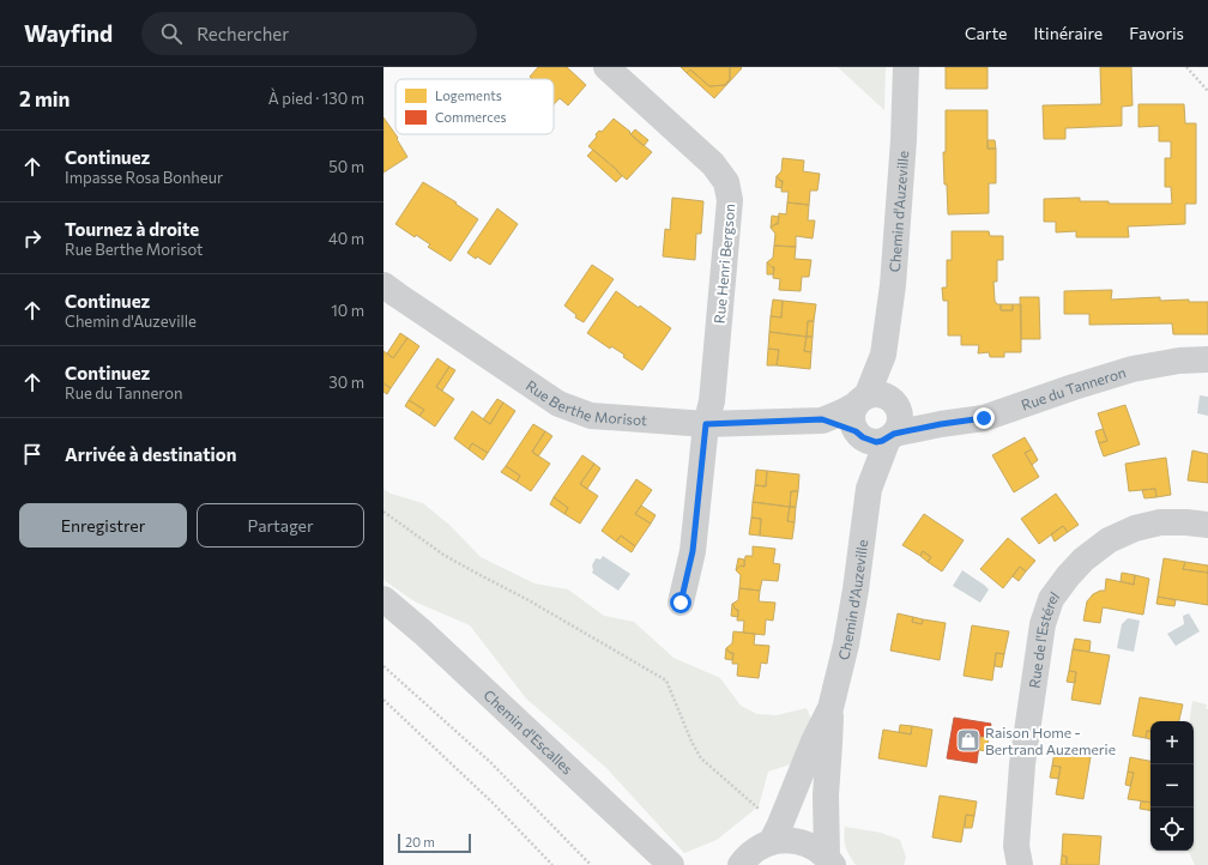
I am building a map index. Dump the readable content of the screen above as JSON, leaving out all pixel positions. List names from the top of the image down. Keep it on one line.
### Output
{"streets":{"street":["Chemin d'Auzeville","Rue Henri Bergson","Rue du Tanneron","Rue Berthe Morisot","Rue de l'Estérel","Chemin d'Escalles"]},"crossings":[["Chemin d'Auzeville","Rue du Tanneron"],["Chemin d'Auzeville","Rue Berthe Morisot"],["Rue Henri Bergson","Rue Berthe Morisot"],["Rue du Tanneron","Rue Berthe Morisot"]],"places":{"shop":["Raison Home - Bertrand Auzemerie"]},"legend":["Logements","Commerces"],"scale_bar":"20 m","page":{"header":"Wayfind","search":"Rechercher","nav":["Carte","Itinéraire","Favoris"],"heading":["2 min","À pied · 130 m"],"list":[["Continuez","Impasse Rosa Bonheur","50 m"],["Tournez à droite","Rue Berthe Morisot","40 m"],["Continuez","Chemin d'Auzeville","10 m"],["Continuez","Rue du Tanneron","30 m"],"Arrivée à destination"],"buttons":["Enregistrer","Partager"],"map_buttons":["+","−"],"scale":"20 m"}}
